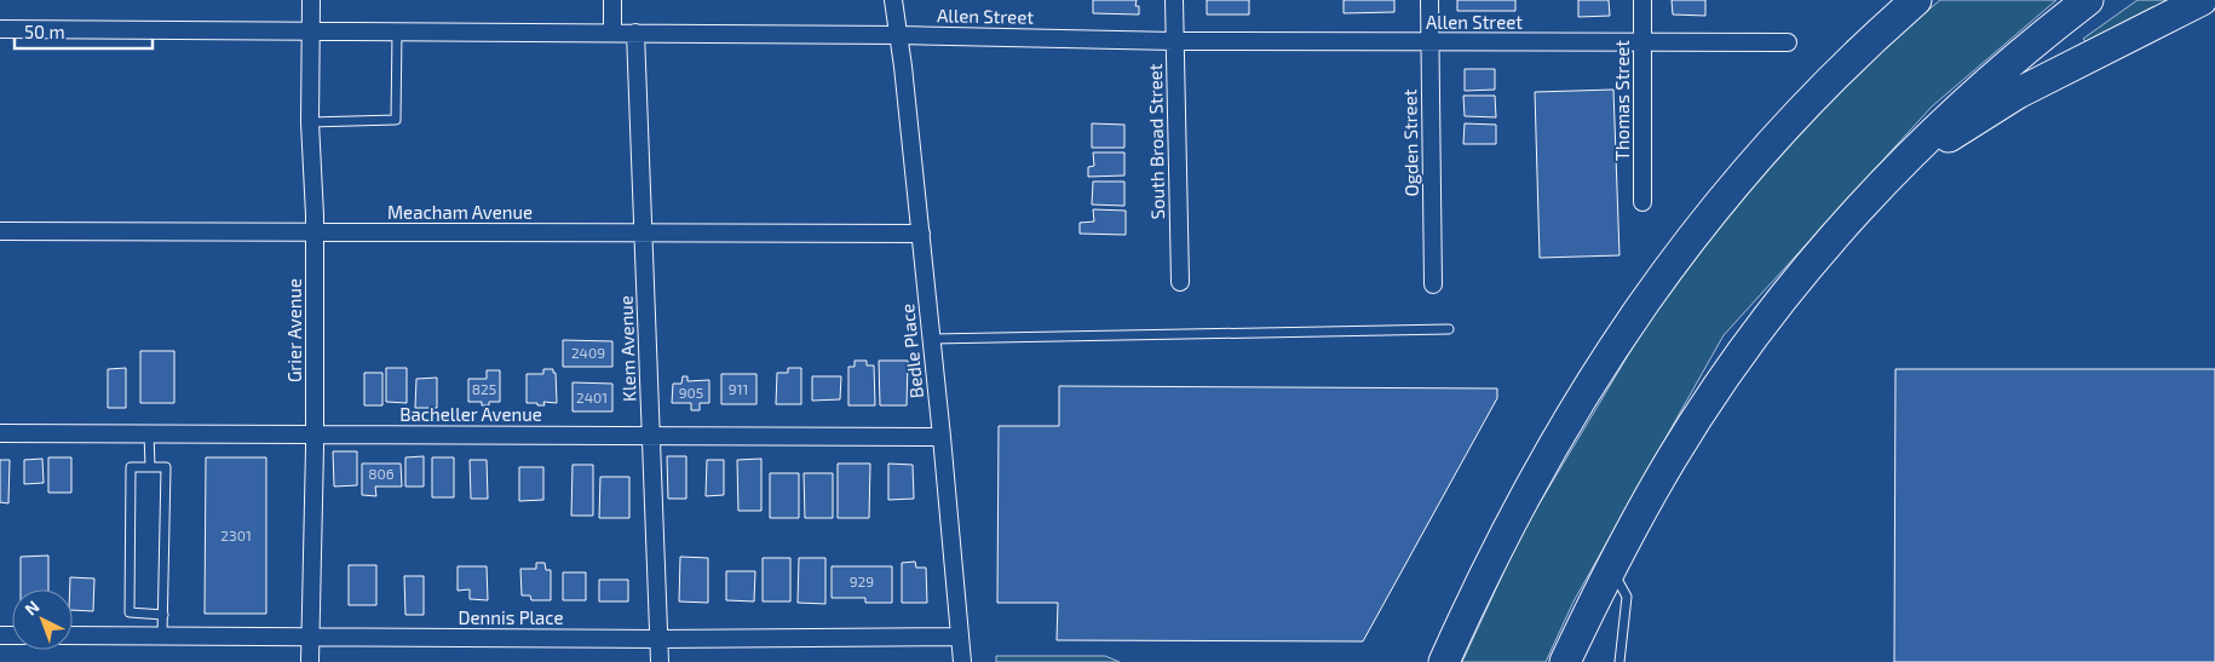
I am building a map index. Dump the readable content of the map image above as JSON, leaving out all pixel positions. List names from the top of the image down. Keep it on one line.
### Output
{"streets":{"street":["Allen Street","Thomas Street","South Broad Street","Ogden Street","Meacham Avenue","Grier Avenue","Klem Avenue","Bedle Place","Bacheller Avenue","Dennis Place"]},"crossings":[["Allen Street","Thomas Street"],["Allen Street","South Broad Street"],["Allen Street","Ogden Street"],["Allen Street","Grier Avenue"],["Allen Street","Klem Avenue"],["Allen Street","Bedle Place"],["Meacham Avenue","Grier Avenue"],["Meacham Avenue","Klem Avenue"],["Meacham Avenue","Bedle Place"],["Grier Avenue","Bacheller Avenue"],["Grier Avenue","Dennis Place"],["Klem Avenue","Bacheller Avenue"],["Klem Avenue","Dennis Place"],["Bedle Place","Bacheller Avenue"],["Bedle Place","Dennis Place"]],"house_numbers":["2409","825","911","905","2401","806","2301","929"],"scale_bar":"50 m","north":"top left"}
